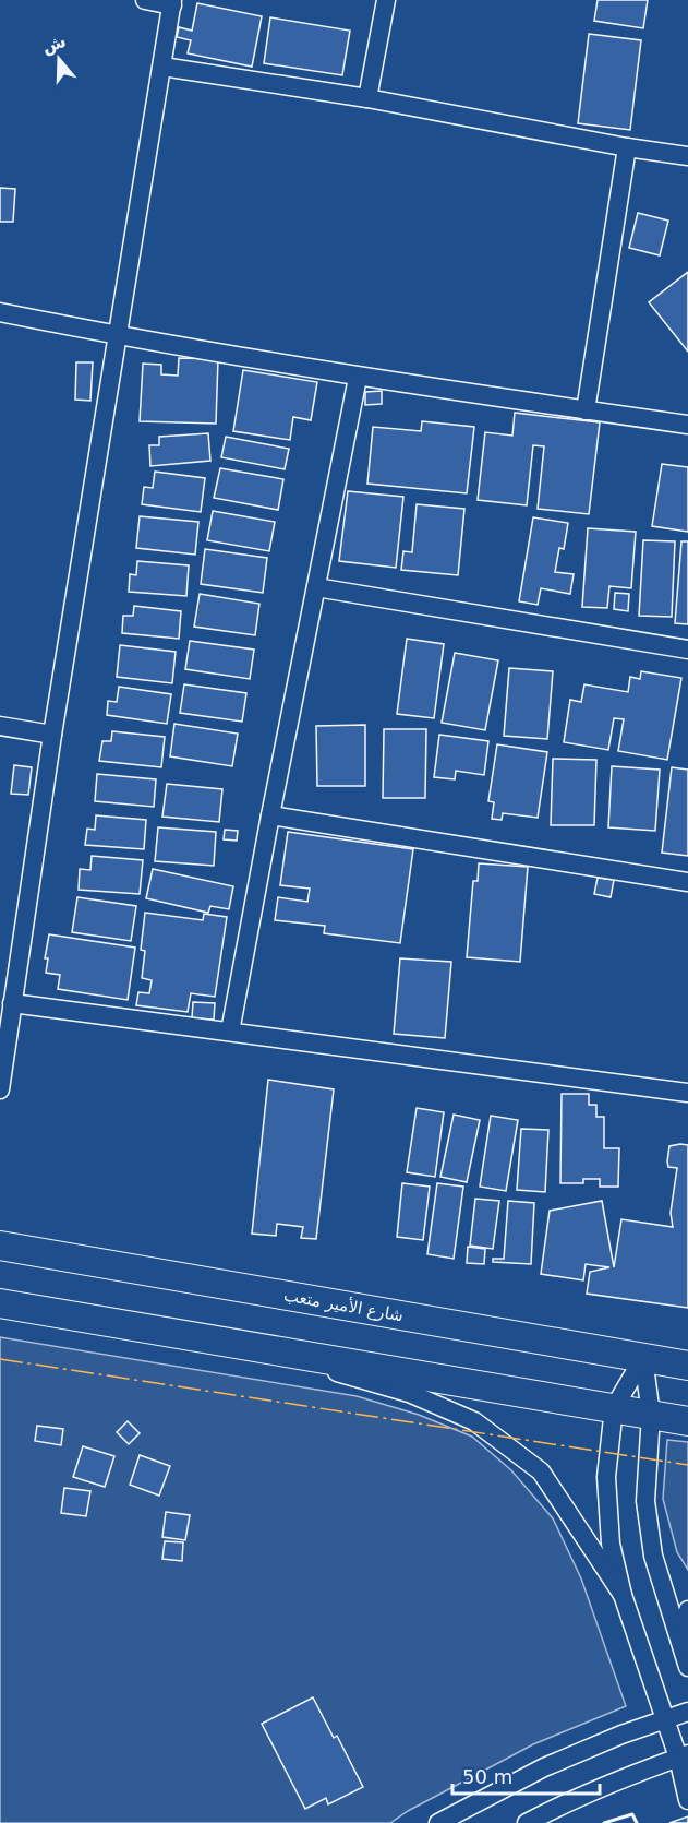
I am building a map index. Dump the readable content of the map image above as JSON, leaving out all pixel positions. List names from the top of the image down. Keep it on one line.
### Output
{"streets":{"main road":["شارع الأمير متعب"]},"scale_bar":"50 m","north":"top"}
